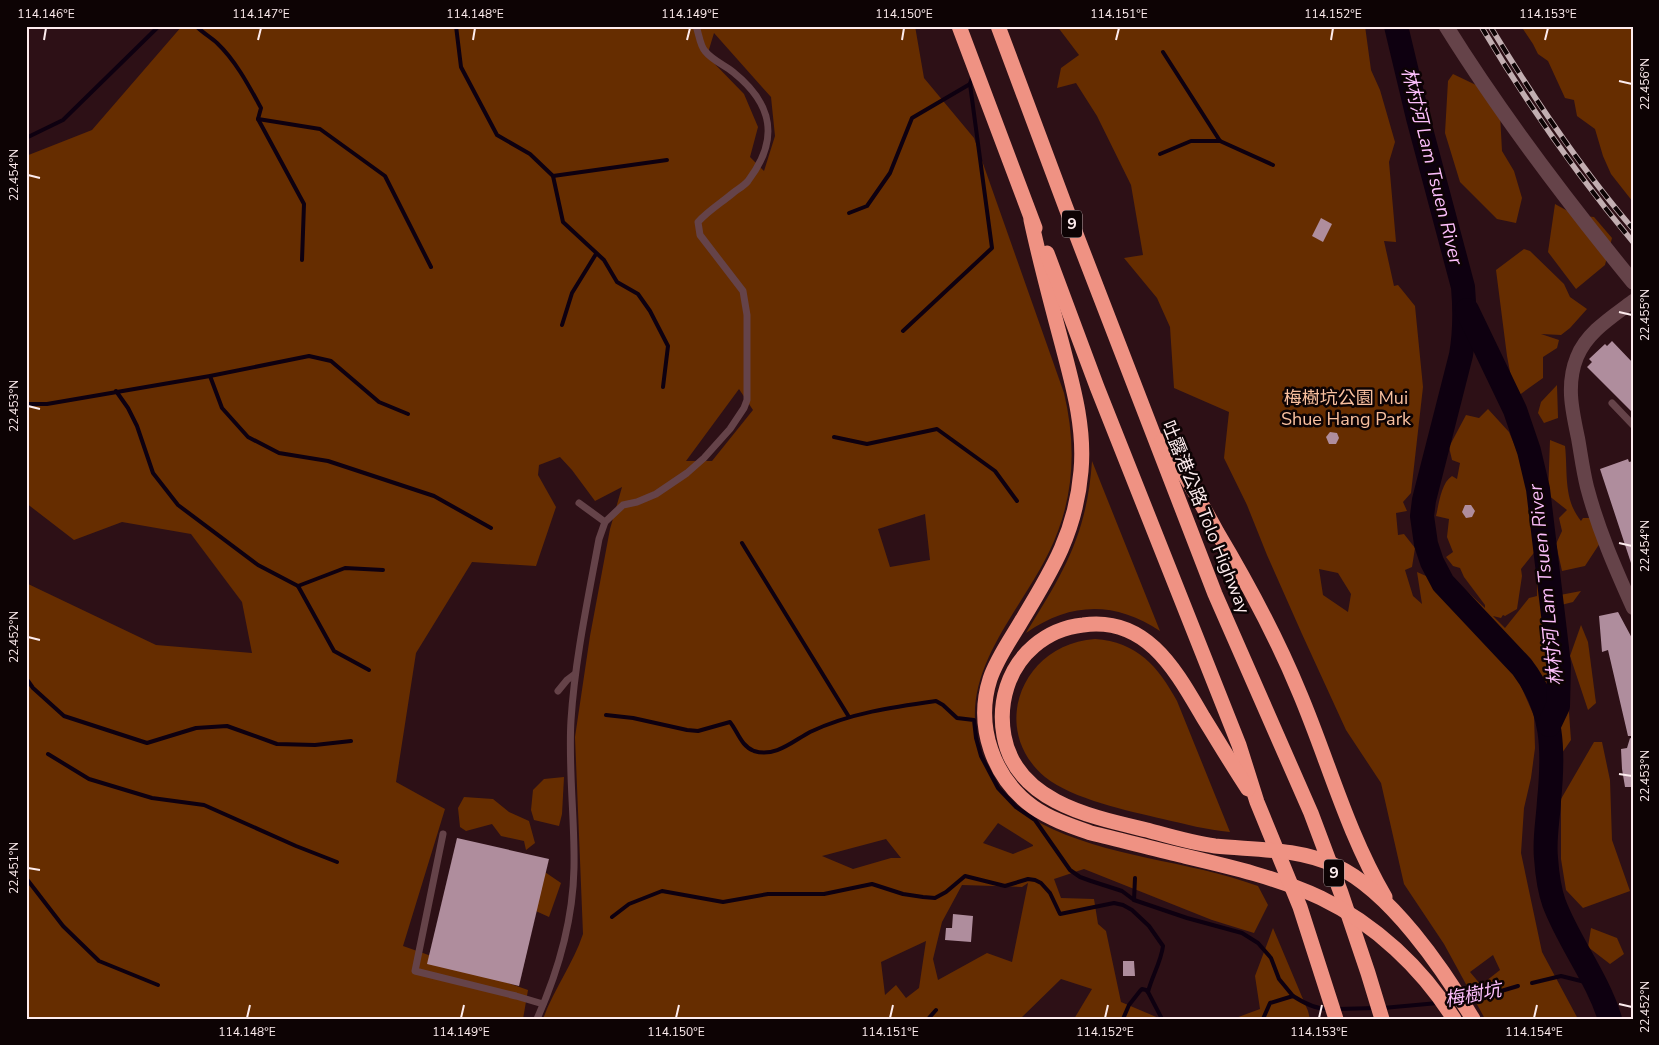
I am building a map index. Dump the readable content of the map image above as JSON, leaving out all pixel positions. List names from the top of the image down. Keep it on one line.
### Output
{"streets":{"highway":["9","吐露港公路 Tolo Highway"]},"water":["林村河 Lam Tsuen River","梅樹坑"],"parks":["梅樹坑公園 Mui Shue Hang Park"],"coordinates":["114.146°E","114.147°E","114.148°E","114.149°E","114.150°E","114.151°E","114.152°E","114.153°E","22.456°N","22.454°N","22.455°N","22.453°N","22.452°N","22.451°N","114.154°E"]}
